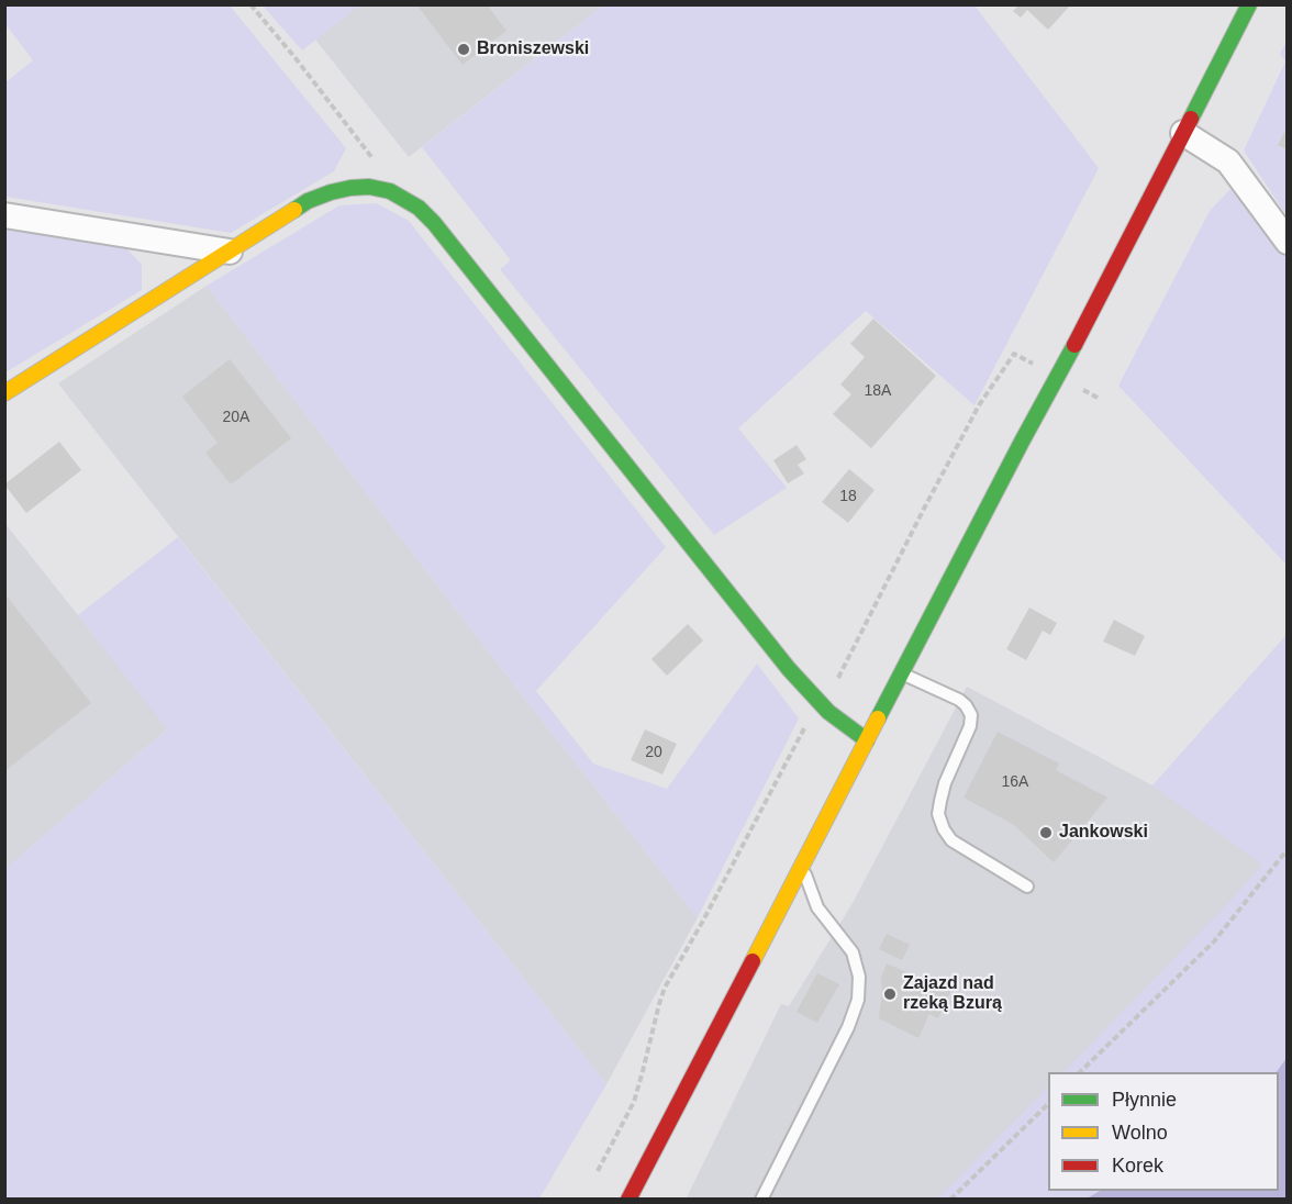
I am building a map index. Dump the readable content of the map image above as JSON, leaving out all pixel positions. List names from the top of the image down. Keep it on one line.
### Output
{"places":["Broniszewski","Jankowski","Zajazd nad rzeką Bzurą"],"house_numbers":["18A","20A","18","20","16A"],"legend":["Płynnie","Wolno","Korek"]}
